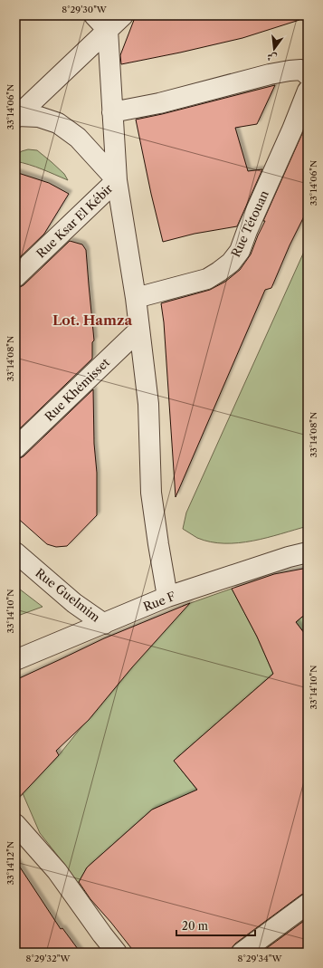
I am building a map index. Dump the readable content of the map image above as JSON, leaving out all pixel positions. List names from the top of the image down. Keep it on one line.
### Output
{"streets":{"street":["Rue Ksar El Kébir","Rue Tétouan","Rue Khémisset","Rue Guelmim","Rue F"]},"crossings":[["Rue Guelmim","Rue F"]],"districts":["Lot. Hamza"],"scale_bar":"20 m","north":"bottom","coordinates":["8°29'30\"W","33°14'06\"N","33°14'08\"N","33°14'10\"N","33°14'12\"N","8°29'32\"W","8°29'34\"W"]}
